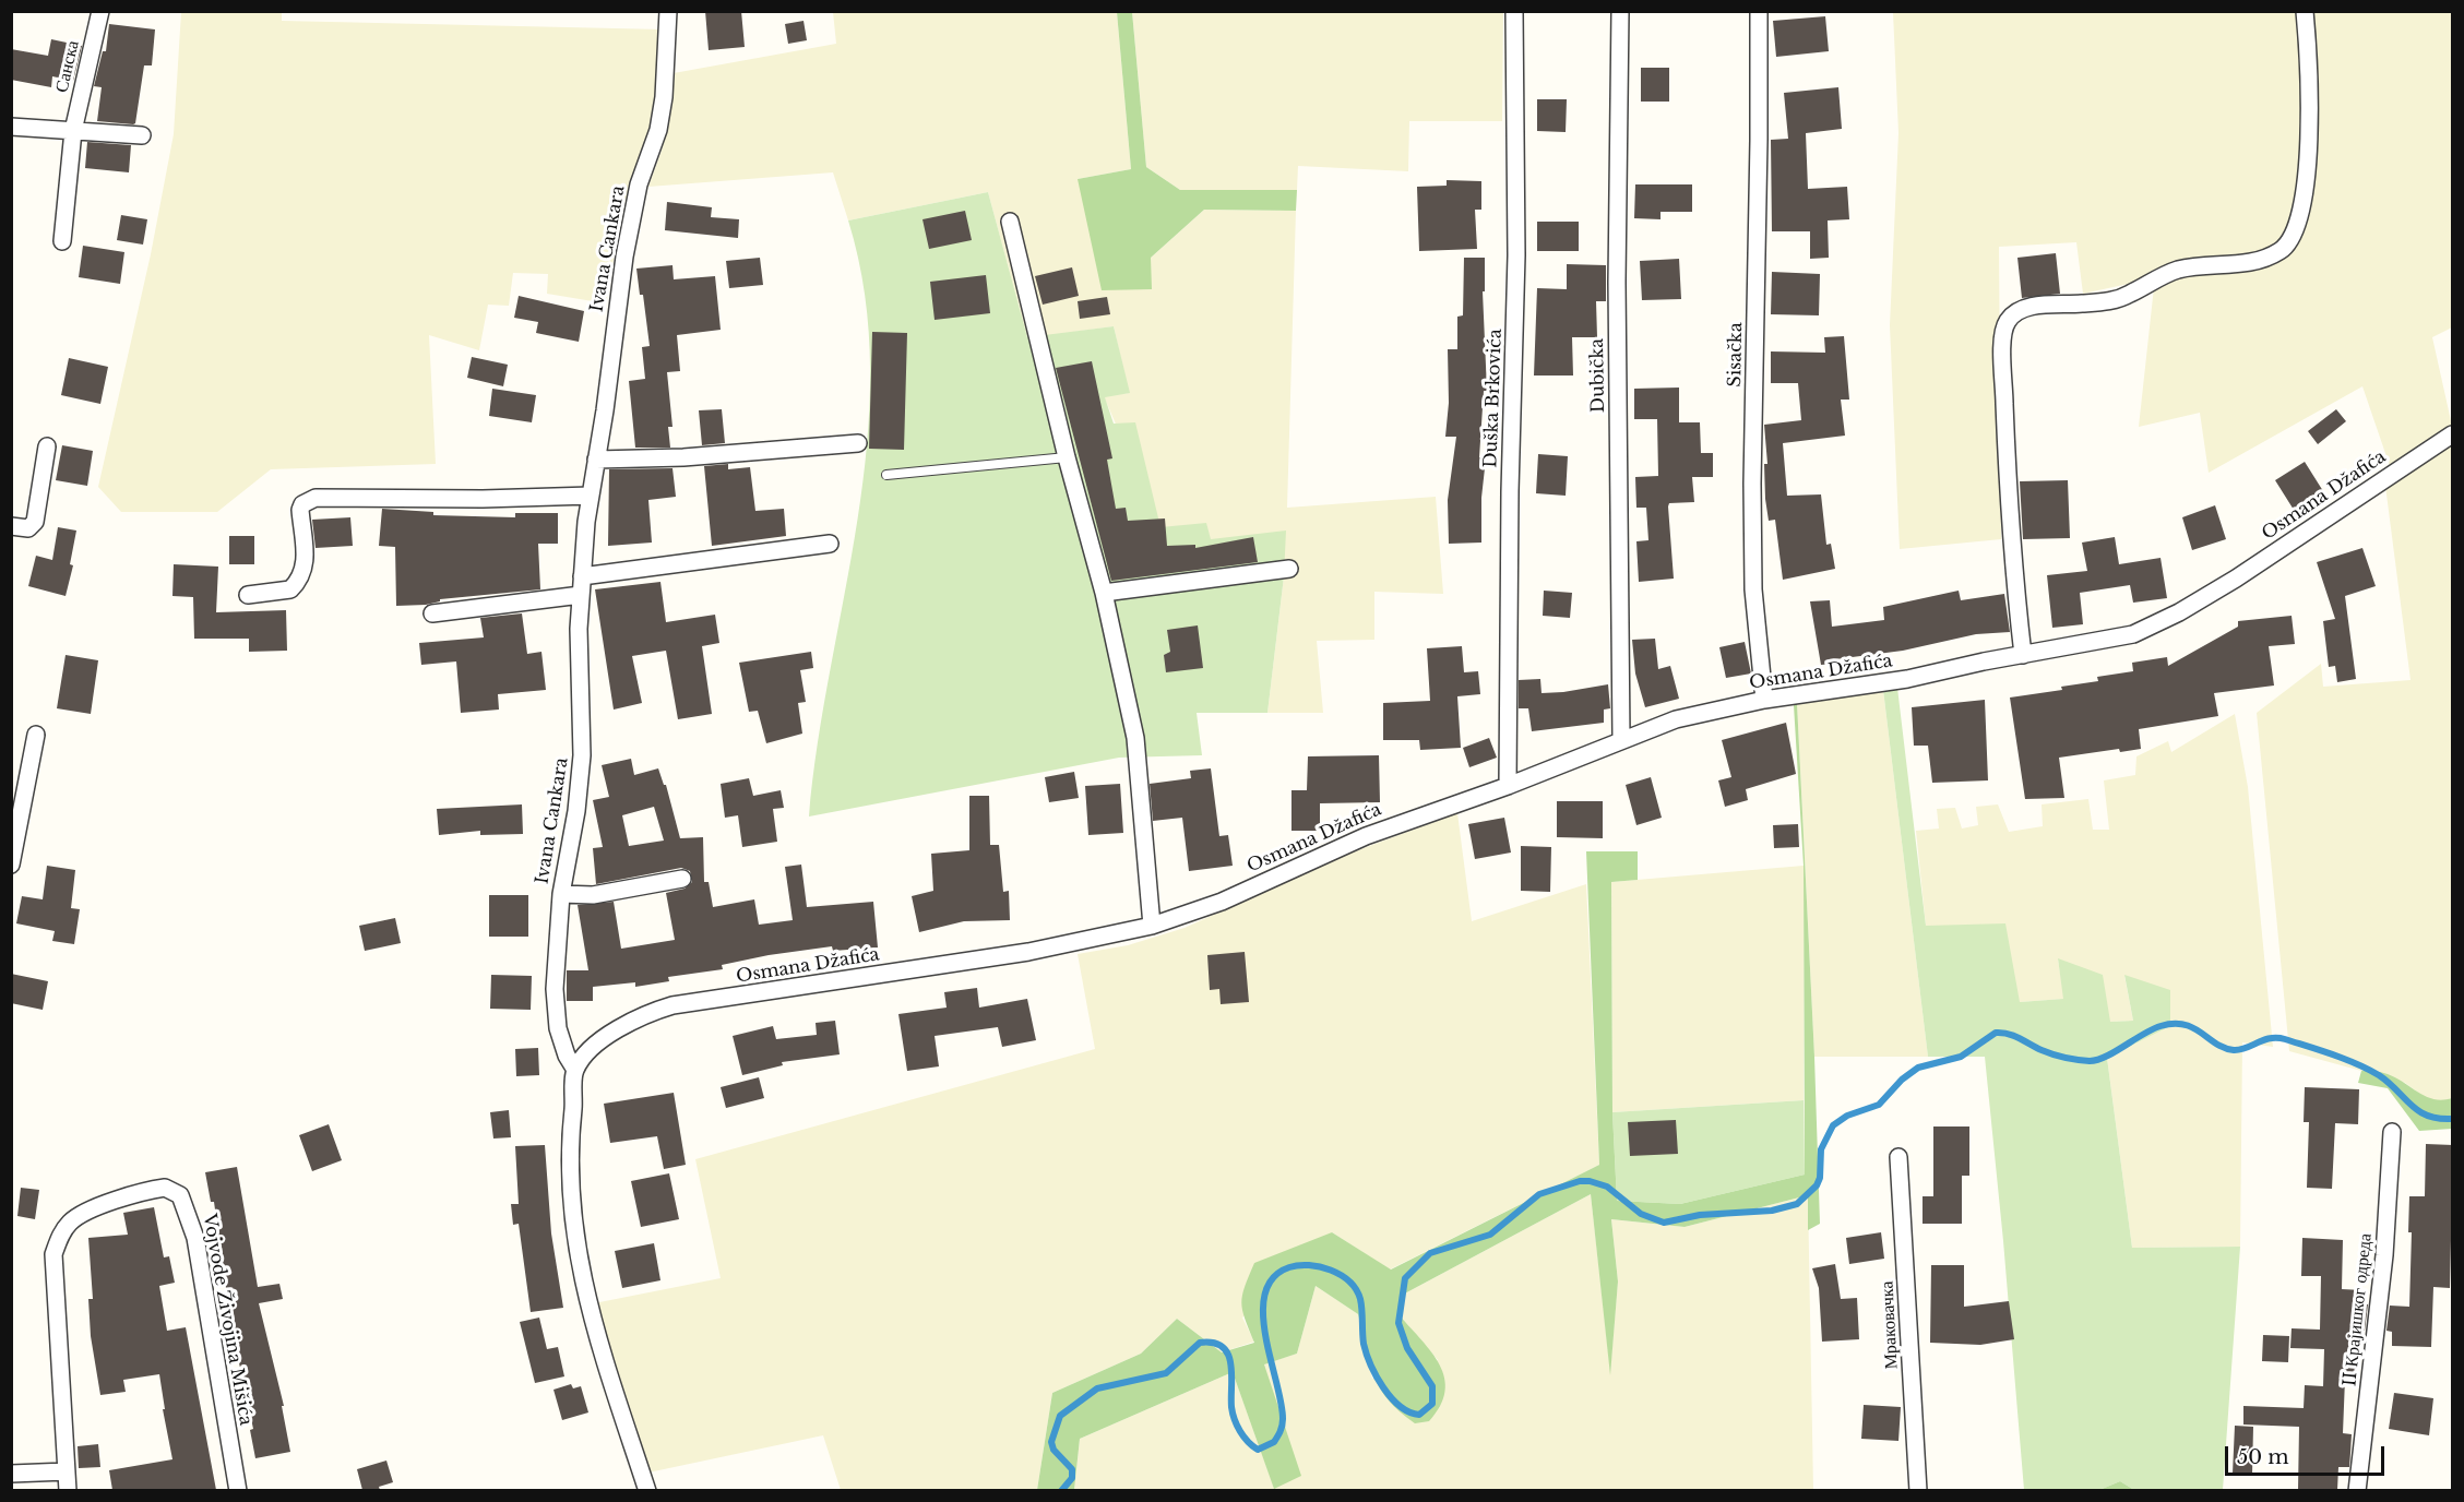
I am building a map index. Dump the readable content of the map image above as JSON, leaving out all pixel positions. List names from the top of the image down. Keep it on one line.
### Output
{"streets":{"street":["Санска","Ivana Cankara","Sisačka","Dubička","Duška Brkovića","Osmana Džafića","II Крајишког одреда","Vojvode Živojina Mišića","Мраковачка"]},"crossings":[["Ivana Cankara","Osmana Džafića"],["Sisačka","Osmana Džafića"],["Dubička","Osmana Džafića"],["Duška Brkovića","Osmana Džafića"]],"scale_bar":"50 m"}
